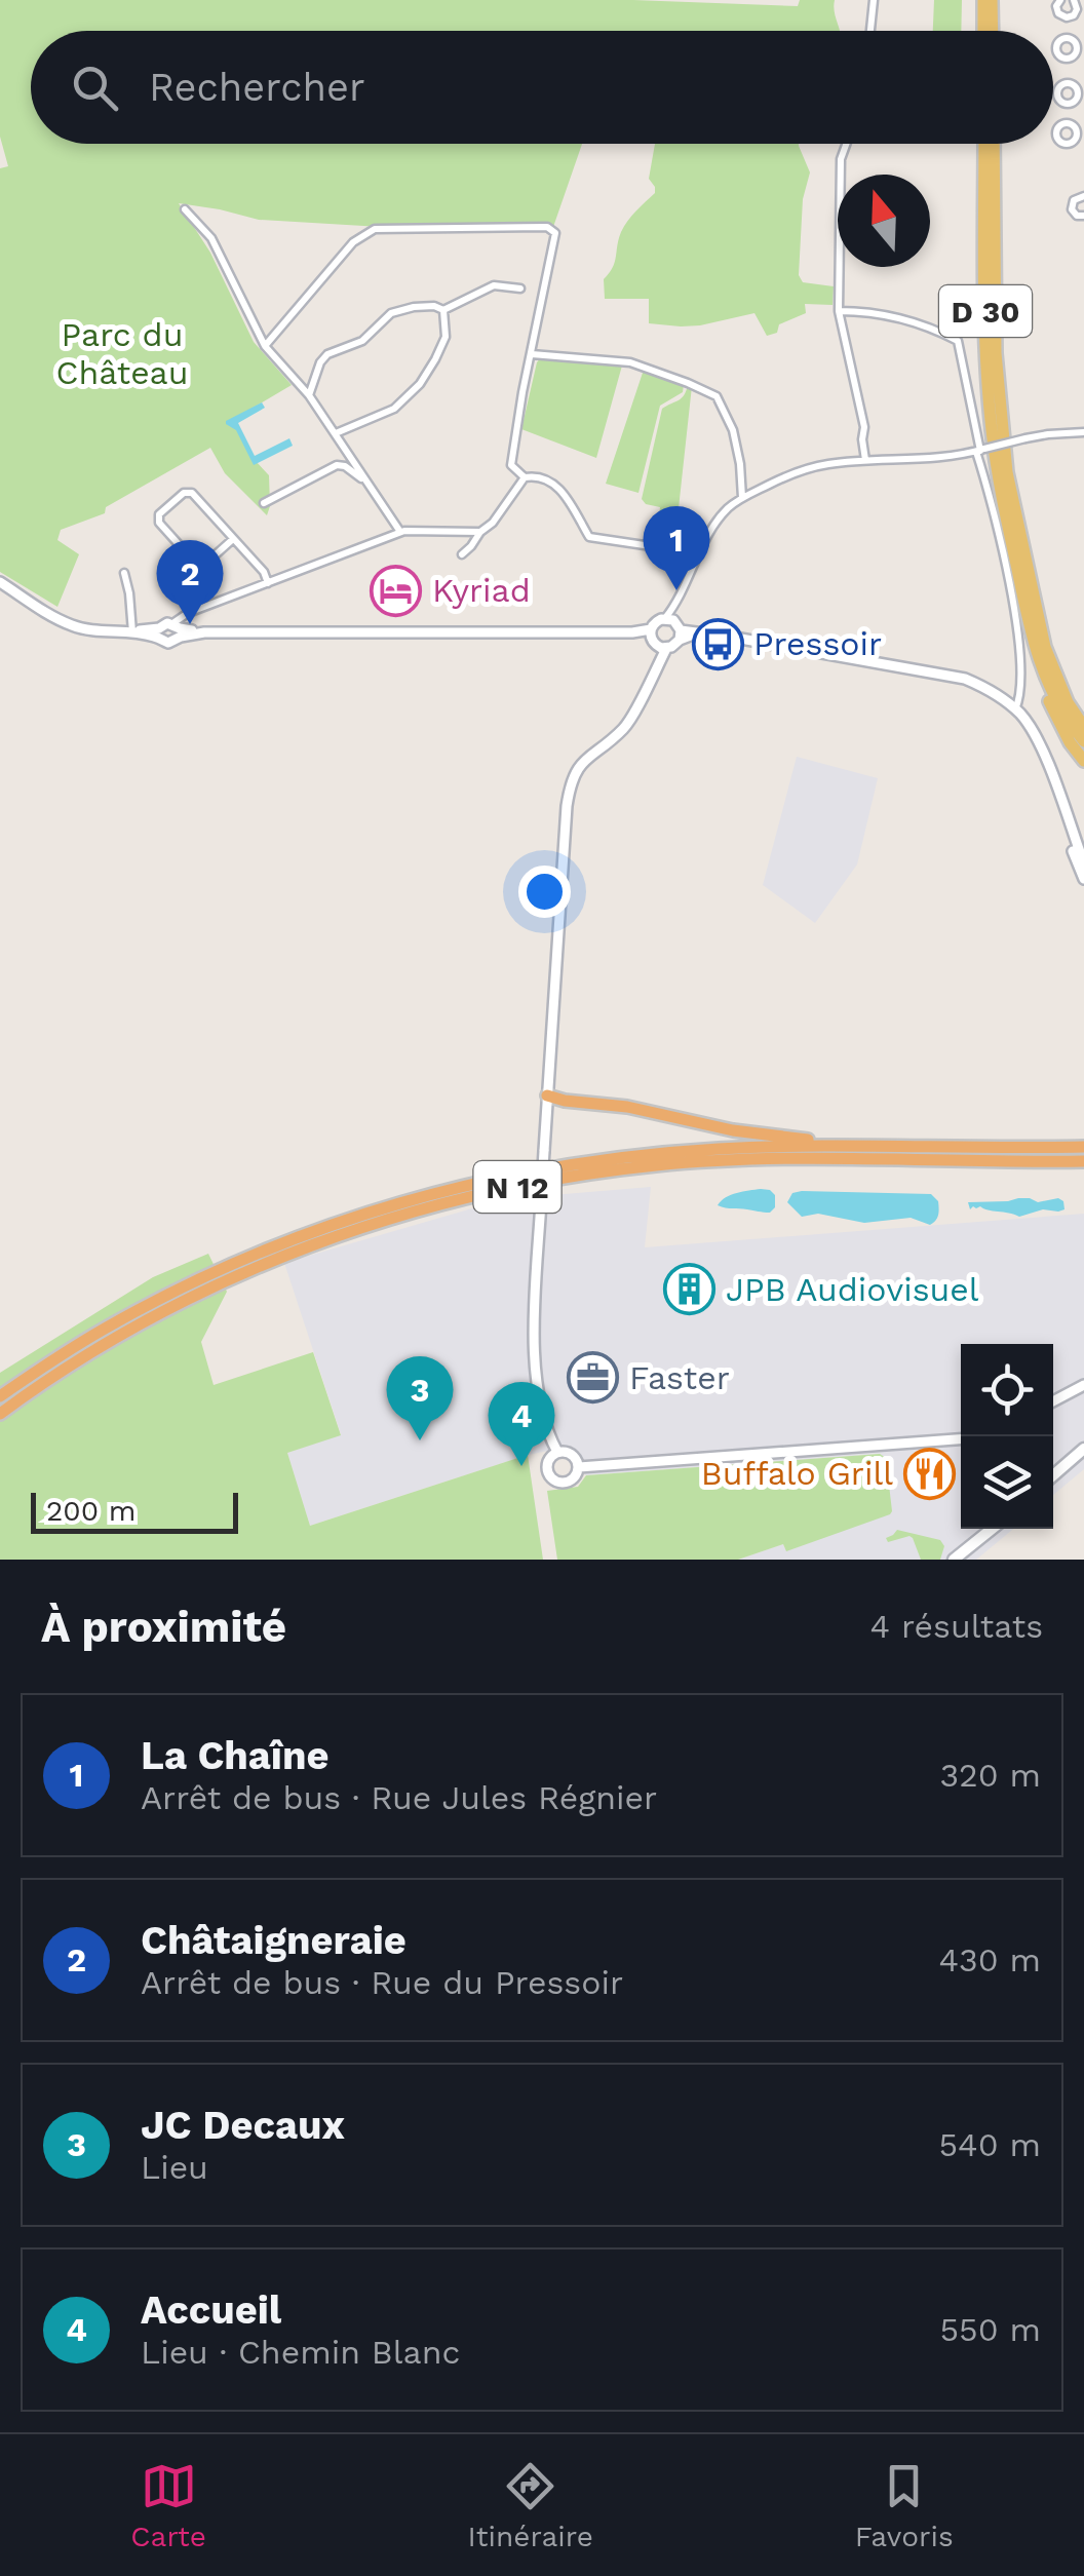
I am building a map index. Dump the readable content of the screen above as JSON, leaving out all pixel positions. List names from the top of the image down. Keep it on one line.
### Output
{"streets":{"highway":["N 12"],"main road":["D 30"]},"parks":["Parc du Château"],"places":{"hotel":["Kyriad"],"bus stop":["Pressoir"],"building":["JPB Audiovisuel"],"office":["Faster"],"restaurant":["Buffalo Grill"]},"scale_bar":"200 m","north":"top","page":{"search":"Rechercher","pins":["1","2","3","4"],"scale":"200 m","heading":["À proximité","4 résultats"],"list":[{"mark":"1","name":"La Chaîne","note":"Arrêt de bus · Rue Jules Régnier","value":"320 m"},{"mark":"2","name":"Châtaigneraie","note":"Arrêt de bus · Rue du Pressoir","value":"430 m"},{"mark":"3","name":"JC Decaux","note":"Lieu","value":"540 m"},{"mark":"4","name":"Accueil","note":"Lieu · Chemin Blanc","value":"550 m"}],"nav":["Carte","Itinéraire","Favoris"]}}
